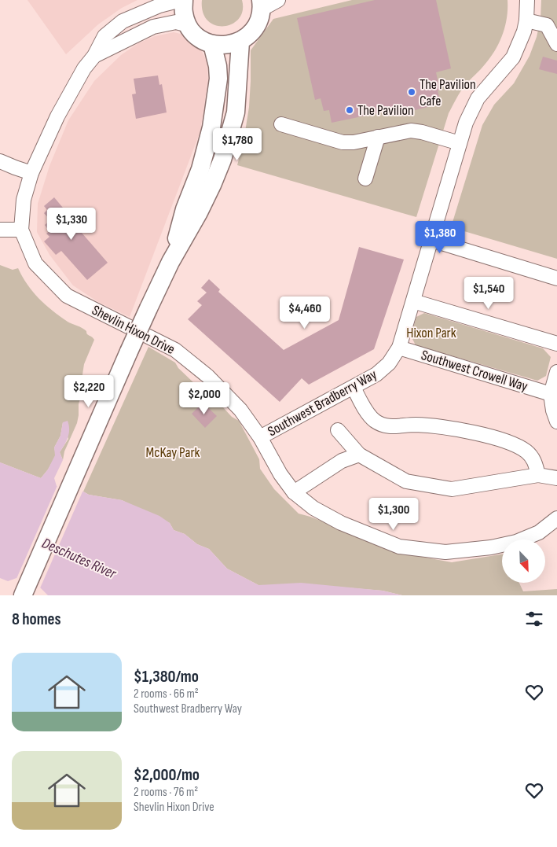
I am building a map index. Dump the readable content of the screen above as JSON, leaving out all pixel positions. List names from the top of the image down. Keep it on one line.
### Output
{"streets":{"street":["Shevlin Hixon Drive","Southwest Crowell Way","Southwest Bradberry Way"]},"crossings":[["Shevlin Hixon Drive","Southwest Bradberry Way"],["Southwest Crowell Way","Southwest Bradberry Way"]],"water":["Deschutes River"],"parks":["Hixon Park","McKay Park"],"places":["The Pavilion Cafe","The Pavilion"],"north":"bottom right","page":{"price":["$1,780","$1,330","$1,380","$1,540","$4,460","$2,220","$2,000","$1,300"],"heading":"8 homes","list":[{"name":"$1,380/mo","note":"2 rooms · 66 m² · Southwest Bradberry Way"},{"name":"$2,000/mo","note":"2 rooms · 76 m² · Shevlin Hixon Drive"}]}}
